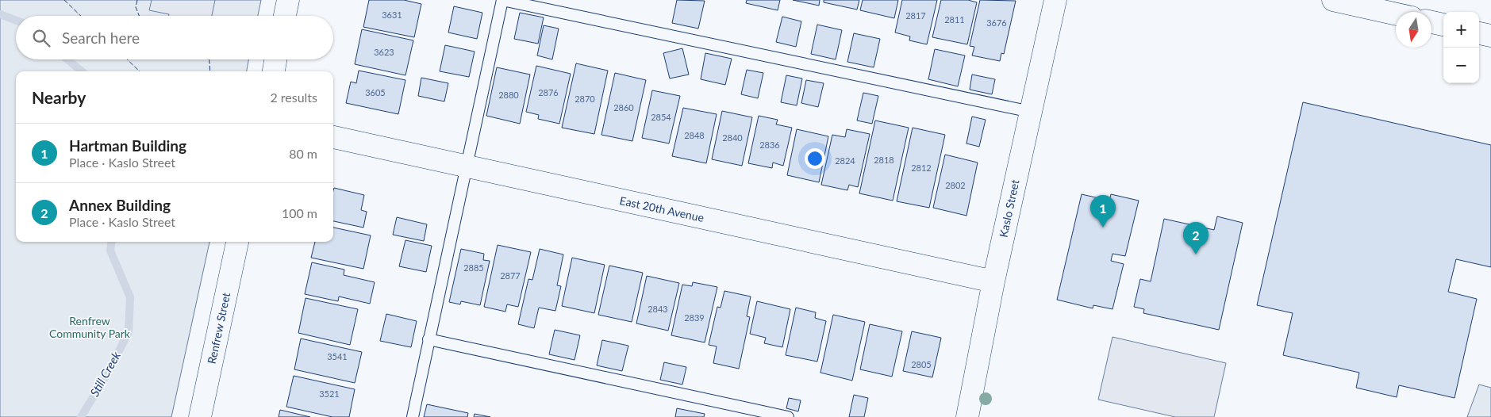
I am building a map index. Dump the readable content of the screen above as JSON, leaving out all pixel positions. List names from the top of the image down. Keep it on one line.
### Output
{"streets":{"street":["Kaslo Street","East 20th Avenue","Renfrew Street"]},"crossings":[["Kaslo Street","East 20th Avenue"]],"water":["Still Creek"],"parks":["Renfrew Community Park"],"house_numbers":["3631","2817","2811","3676","3623","3605","2876","2880","2870","2860","2854","2848","2840","2836","2818","2824","2812","2802","2885","2877","2843","2839","3541","2805","3521"],"north":"bottom","page":{"map_buttons":["+","−"],"search":"Search here","heading":["Nearby","2 results"],"list":[{"mark":"1","name":"Hartman Building","note":"Place · Kaslo Street","value":"80 m"},{"mark":"2","name":"Annex Building","note":"Place · Kaslo Street","value":"100 m"}],"pins":["1","2"]}}
